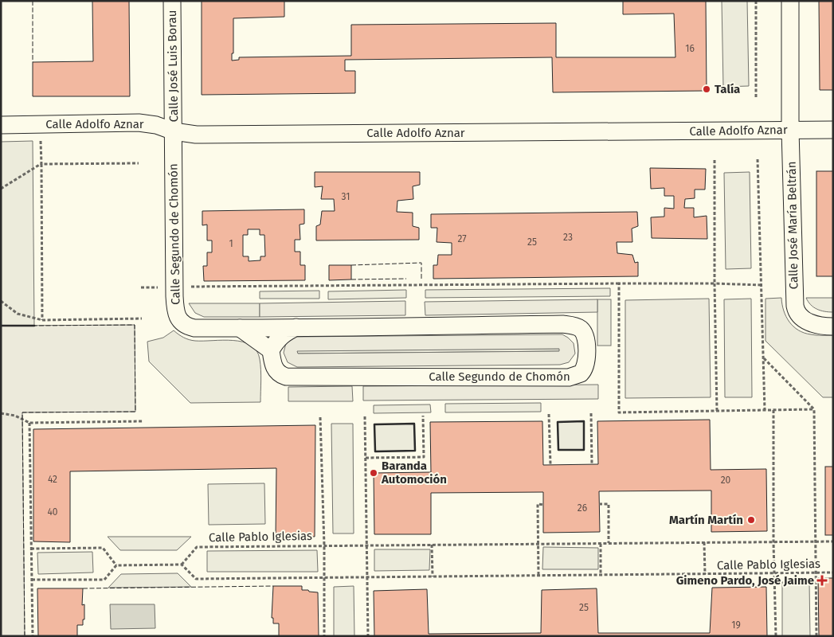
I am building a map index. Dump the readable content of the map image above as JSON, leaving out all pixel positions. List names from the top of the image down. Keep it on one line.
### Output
{"streets":{"street":["Calle José Luis Borau","Calle Adolfo Aznar","Calle José María Beltrán","Calle Segundo de Chomón"],"path":["Calle Pablo Iglesias"]},"crossings":[["Calle José Luis Borau","Calle Adolfo Aznar"],["Calle José Luis Borau","Calle Segundo de Chomón"],["Calle Adolfo Aznar","Calle José María Beltrán"],["Calle Adolfo Aznar","Calle Segundo de Chomón"]],"places":{"other":["Talía","Baranda Automoción","Martín Martín"],"health":["Gimeno Pardo, José Jaime"]},"house_numbers":["16","31","23","27","25","1","42","20","26","40","25","19"]}
